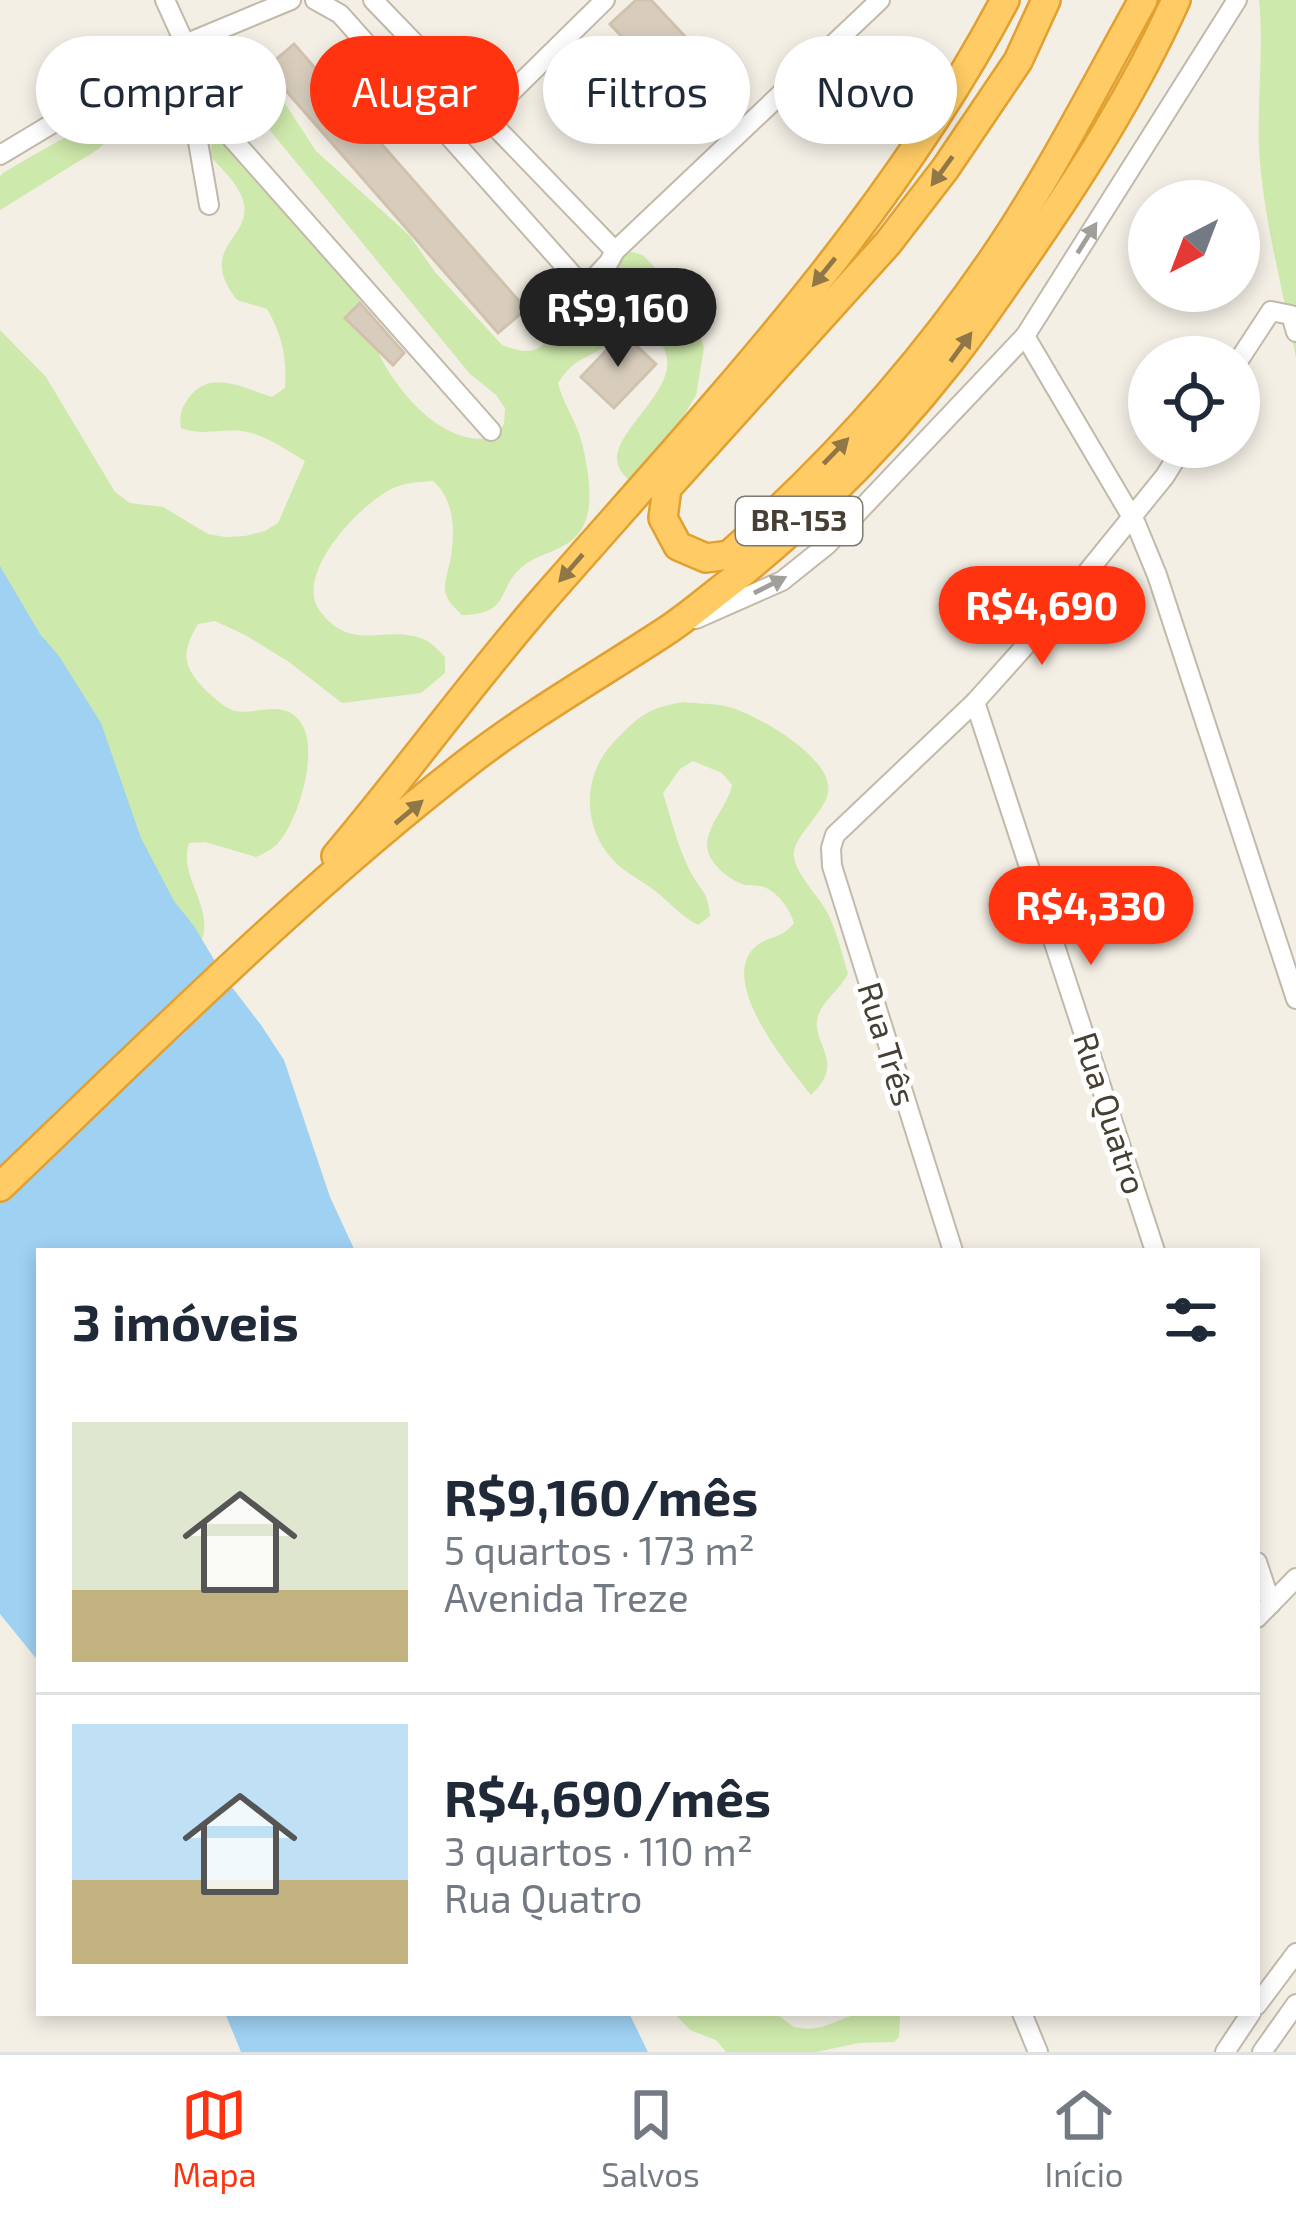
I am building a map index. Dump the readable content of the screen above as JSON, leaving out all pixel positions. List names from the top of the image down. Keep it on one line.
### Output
{"streets":{"highway":["BR-153"],"street":["Rua Três","Rua Quatro"]},"crossings":[["Rua Três","Rua Quatro"]],"north":"bottom left","page":{"chip":["Comprar","Alugar","Filtros","Novo"],"price":["R$9,160","R$4,690","R$4,330"],"heading":"3 imóveis","list":[{"name":"R$9,160/mês","note":"5 quartos · 173 m² · Avenida Treze"},{"name":"R$4,690/mês","note":"3 quartos · 110 m² · Rua Quatro"}],"tabs":["Mapa","Salvos","Início"]}}
